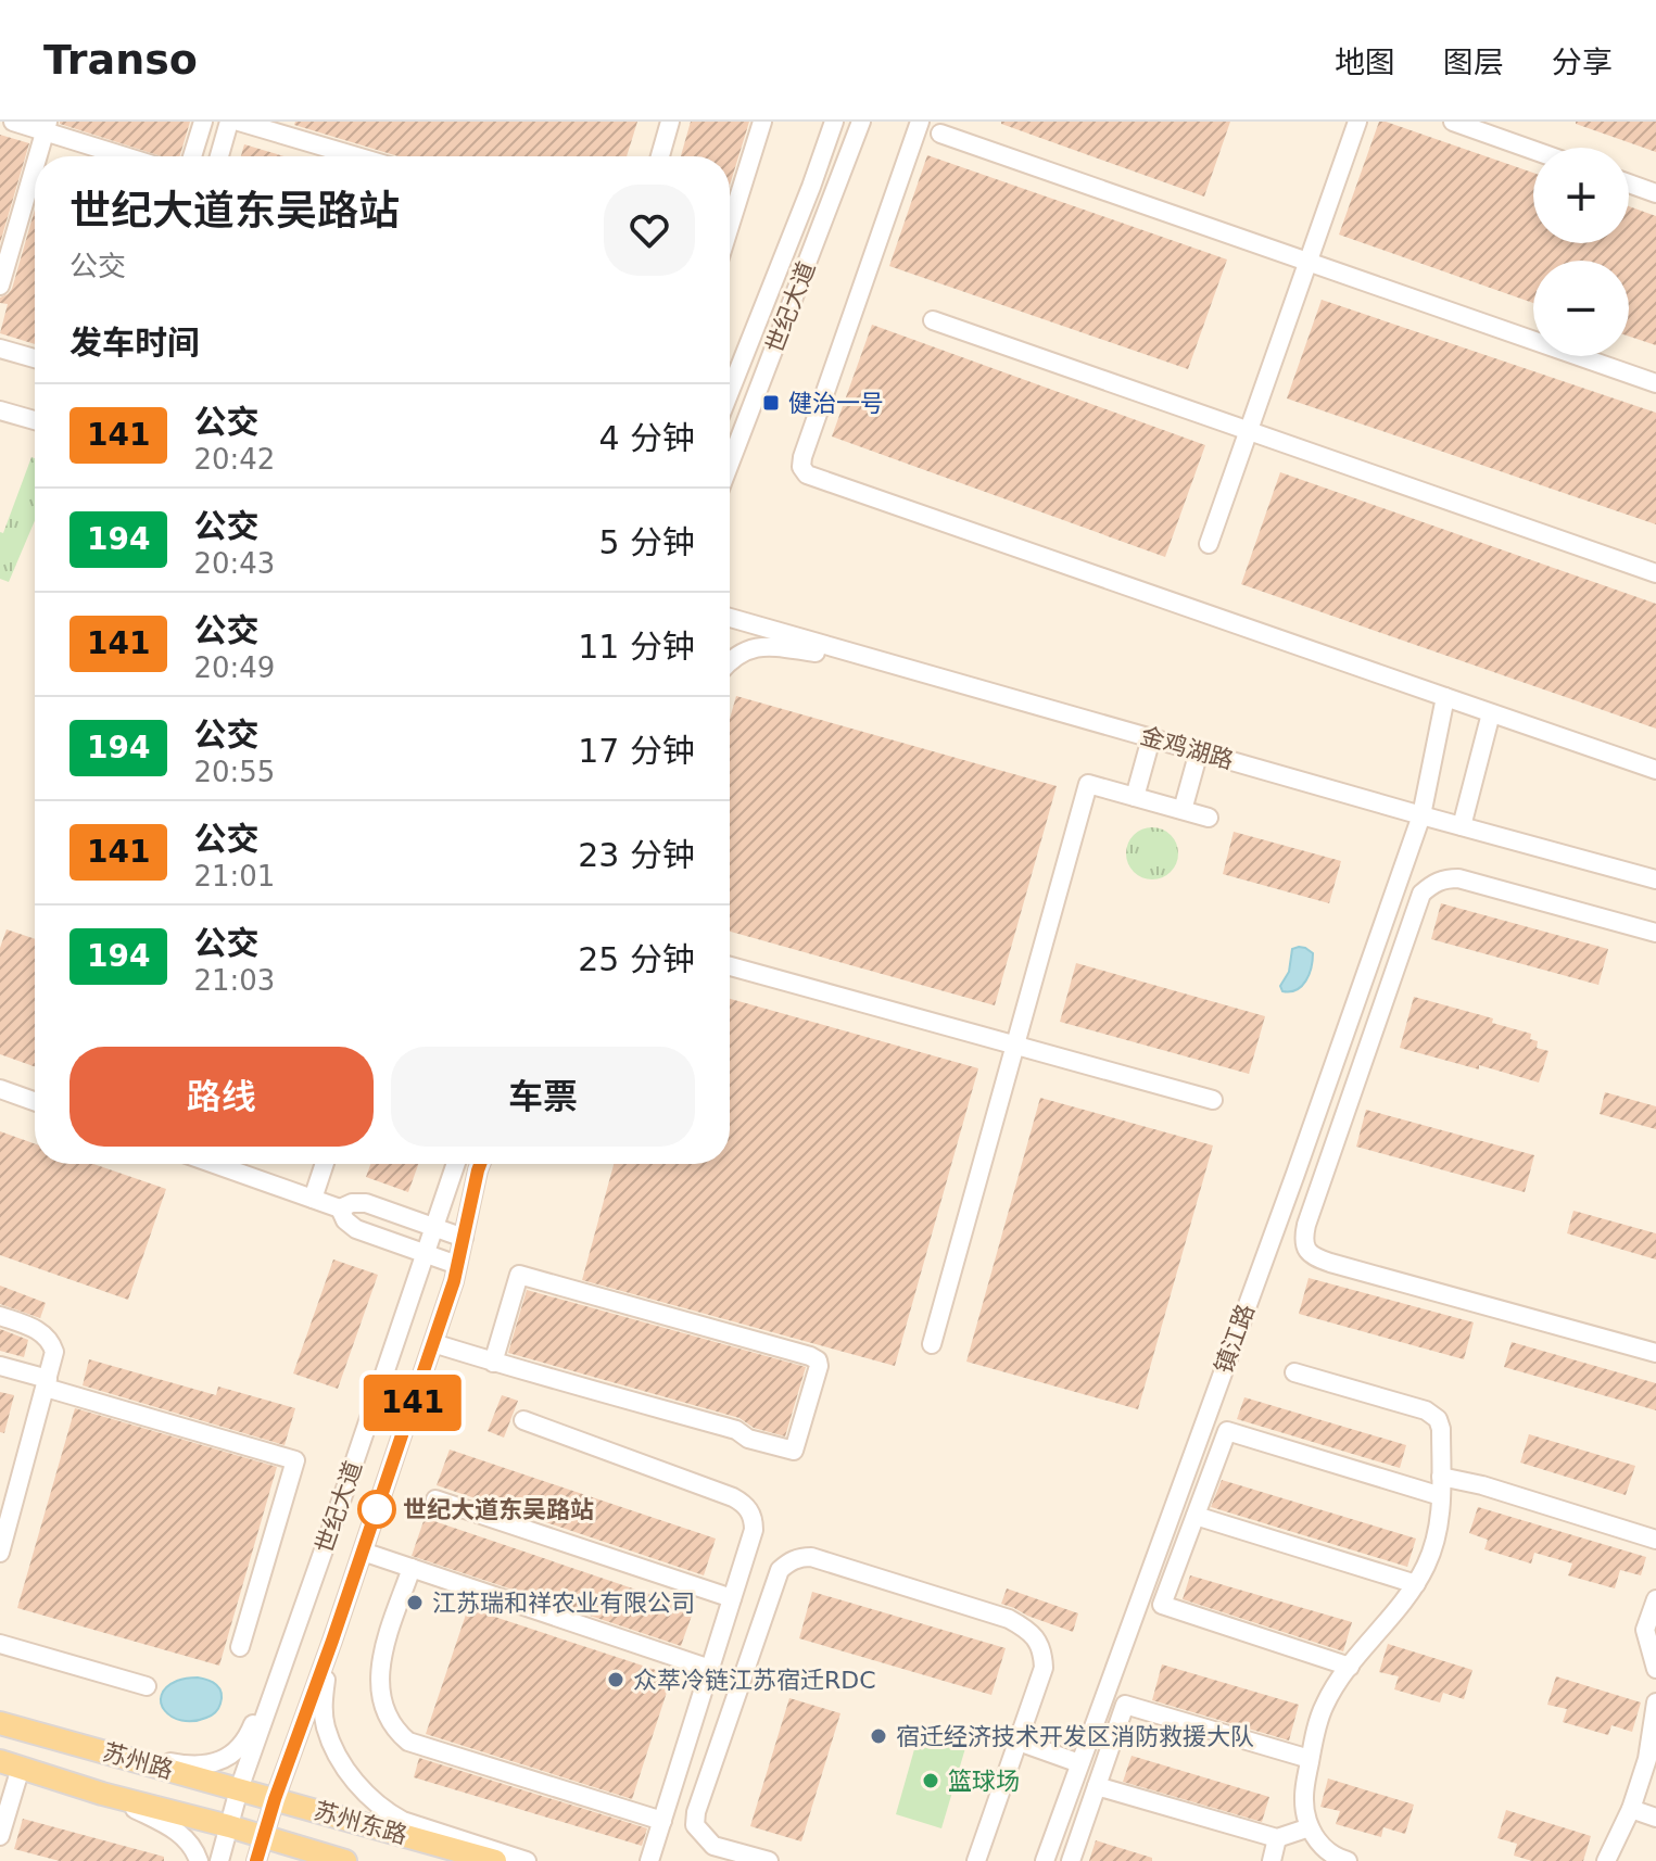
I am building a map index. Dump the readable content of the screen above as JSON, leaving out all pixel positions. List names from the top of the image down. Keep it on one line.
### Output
{"streets":{"main road":["苏州路","苏州东路"],"street":["世纪大道","金鸡湖路","镇江路"]},"crossings":[["世纪大道","苏州路"],["世纪大道","苏州东路"],["金鸡湖路","镇江路"],["苏州路","苏州东路"]],"places":{"transit":["健治一号"],"other":["世纪大道东吴路站","江苏瑞和祥农业有限公司","众萃冷链江苏宿迁RDC","宿迁经济技术开发区消防救援大队","篮球场"]},"lines":["bus line 141"],"page":{"header":"Transo","nav":["地图","图层","分享"],"on_map":"141","map_buttons":["+","−"],"heading":[["世纪大道东吴路站","公交"],"发车时间"],"list":[{"mark":"141","name":"公交","note":"20:42","value":"4 分钟"},{"mark":"194","name":"公交","note":"20:43","value":"5 分钟"},{"mark":"141","name":"公交","note":"20:49","value":"11 分钟"},{"mark":"194","name":"公交","note":"20:55","value":"17 分钟"},{"mark":"141","name":"公交","note":"21:01","value":"23 分钟"},{"mark":"194","name":"公交","note":"21:03","value":"25 分钟"}],"buttons":["路线","车票"]}}
